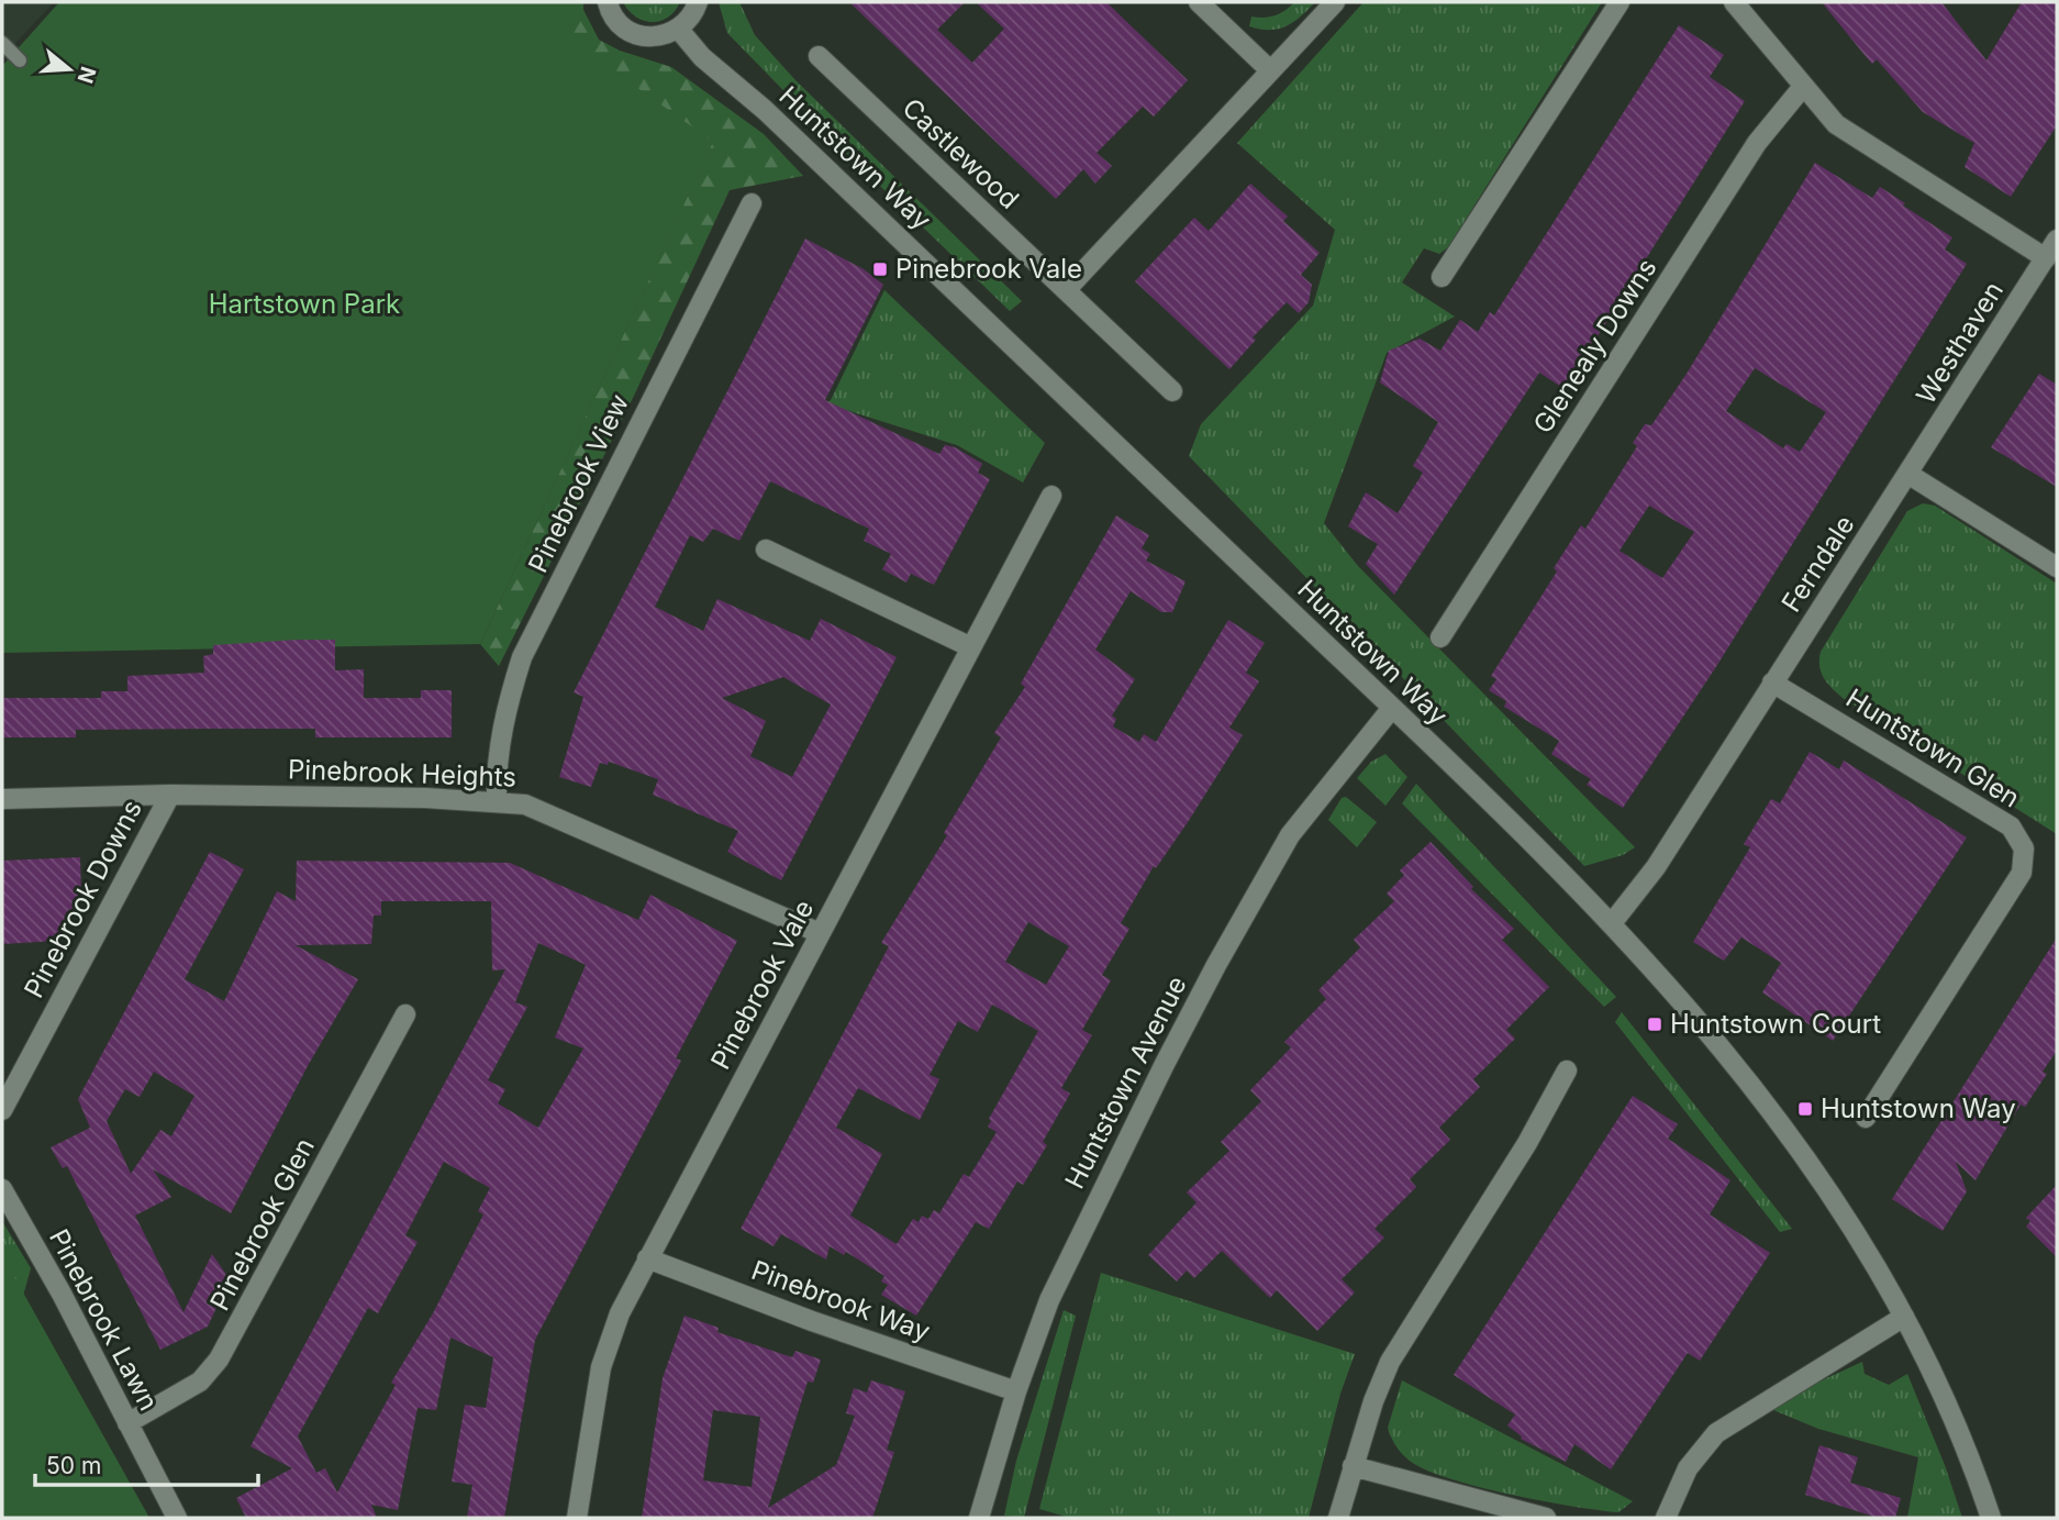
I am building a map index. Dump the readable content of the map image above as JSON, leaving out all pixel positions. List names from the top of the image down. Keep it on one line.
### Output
{"streets":{"street":["Castlewood","Huntstown Way","Westhaven","Glenealy Downs","Pinebrook View","Ferndale","Huntstown Glen","Pinebrook Heights","Pinebrook Downs","Pinebrook Vale","Huntstown Avenue","Pinebrook Glen","Pinebrook Way","Pinebrook Lawn"]},"crossings":[["Huntstown Way","Ferndale"],["Huntstown Way","Huntstown Avenue"],["Westhaven","Ferndale"],["Pinebrook View","Pinebrook Heights"],["Ferndale","Huntstown Glen"],["Pinebrook Heights","Pinebrook Downs"],["Pinebrook Heights","Pinebrook Vale"],["Pinebrook Vale","Pinebrook Way"],["Huntstown Avenue","Pinebrook Way"],["Pinebrook Glen","Pinebrook Lawn"]],"parks":["Hartstown Park"],"places":{"transit":["Pinebrook Vale","Huntstown Court","Huntstown Way"]},"scale_bar":"50 m","north":"right"}
